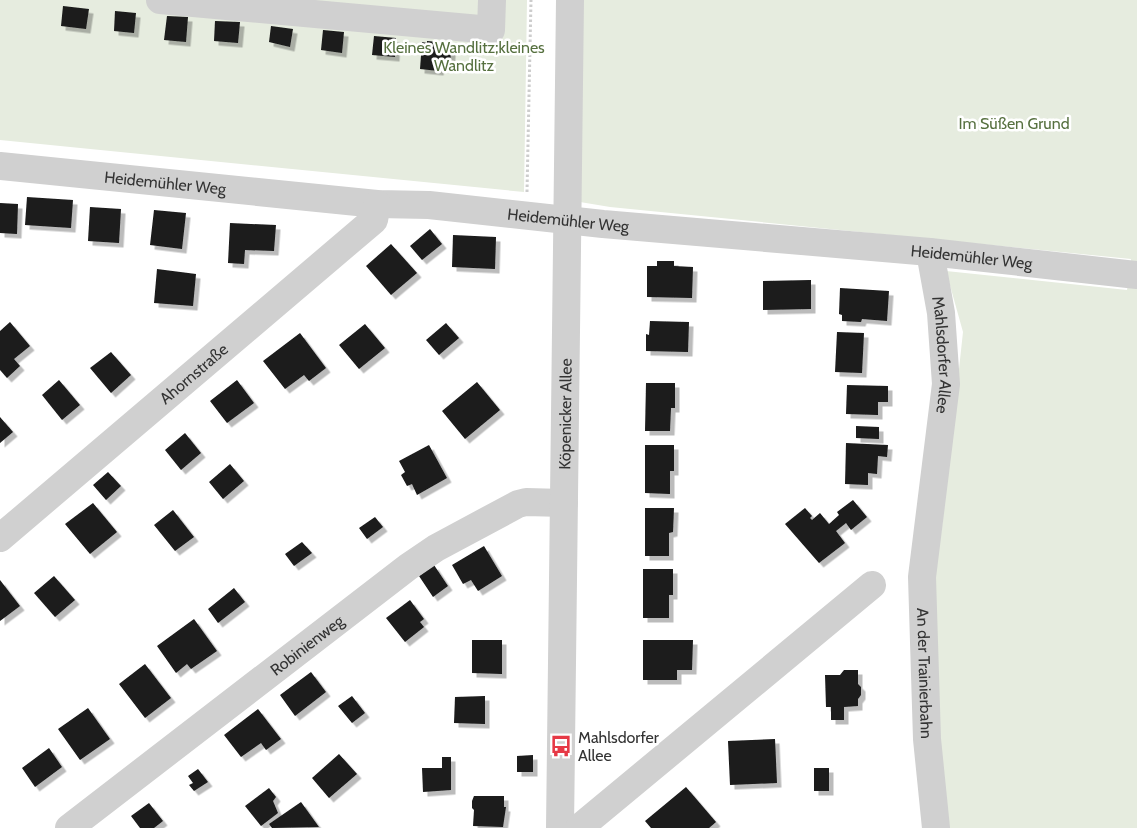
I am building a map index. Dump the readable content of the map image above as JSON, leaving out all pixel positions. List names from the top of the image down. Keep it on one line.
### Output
{"streets":{"street":["Heidemühler Weg","Mahlsdorfer Allee","Ahornstraße","Köpenicker Allee","Robinienweg","An der Trainierbahn"]},"crossings":[["Heidemühler Weg","Mahlsdorfer Allee"],["Heidemühler Weg","Ahornstraße"],["Heidemühler Weg","Köpenicker Allee"],["Mahlsdorfer Allee","An der Trainierbahn"],["Köpenicker Allee","Robinienweg"]],"parks":["Kleines Wandlitz;kleines Wandlitz","Im Süßen Grund"],"places":{"bus stop":["Mahlsdorfer Allee"]}}
